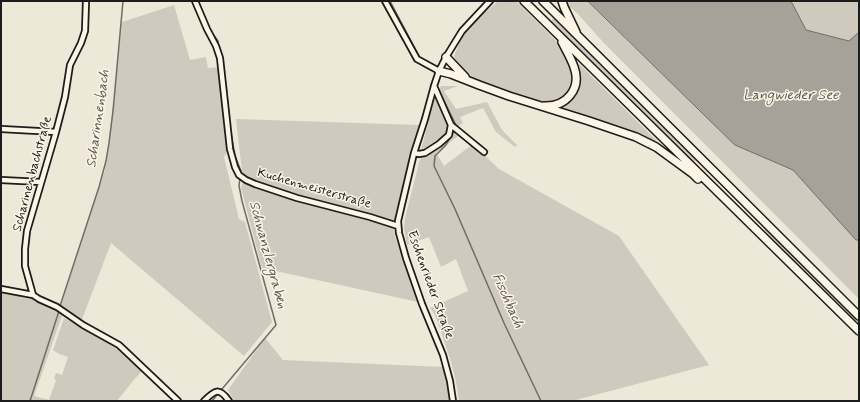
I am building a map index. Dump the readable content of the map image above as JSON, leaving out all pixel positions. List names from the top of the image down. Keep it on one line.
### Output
{"streets":{"street":["Scharinenbachstraße","Kuchenmeisterstraße","Eschenrieder Straße"]},"crossings":[["Kuchenmeisterstraße","Eschenrieder Straße"]],"water":["Langwieder See","Scharinnenbach","Schwanzlergraben","Fischbach"]}
